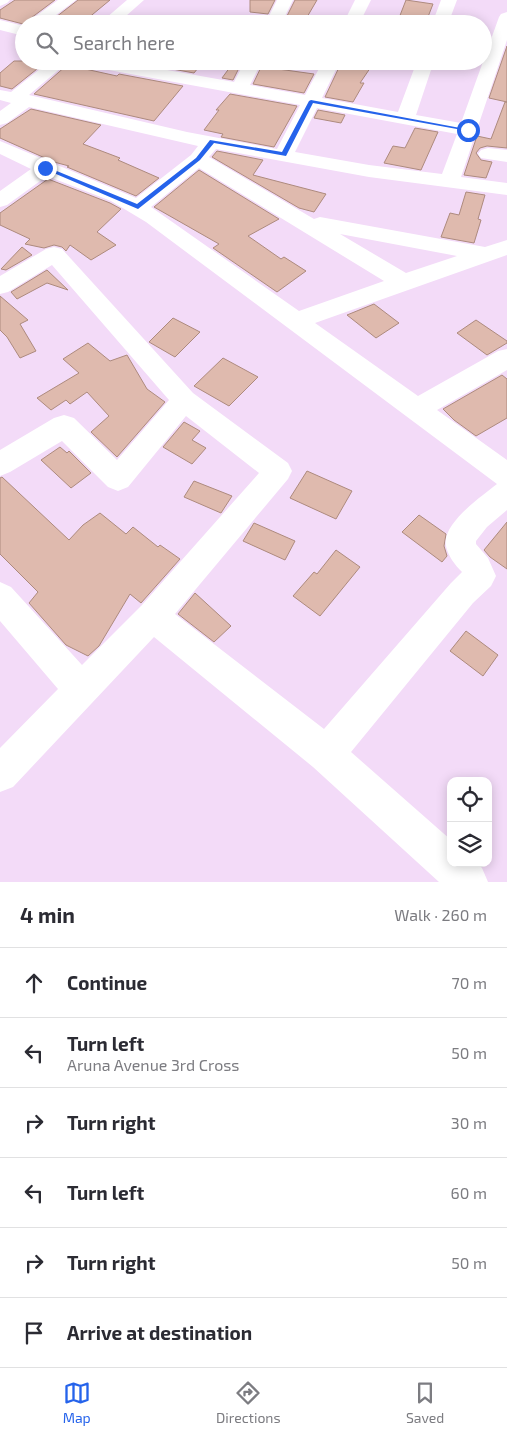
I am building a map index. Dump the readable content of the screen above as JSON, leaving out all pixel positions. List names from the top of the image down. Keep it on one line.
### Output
{"page":{"search":"Search here","heading":["4 min","Walk · 260 m"],"list":[["Continue","70 m"],["Turn left","Aruna Avenue 3rd Cross","50 m"],["Turn right","30 m"],["Turn left","60 m"],["Turn right","50 m"],"Arrive at destination"],"nav":["Map","Directions","Saved"]}}
